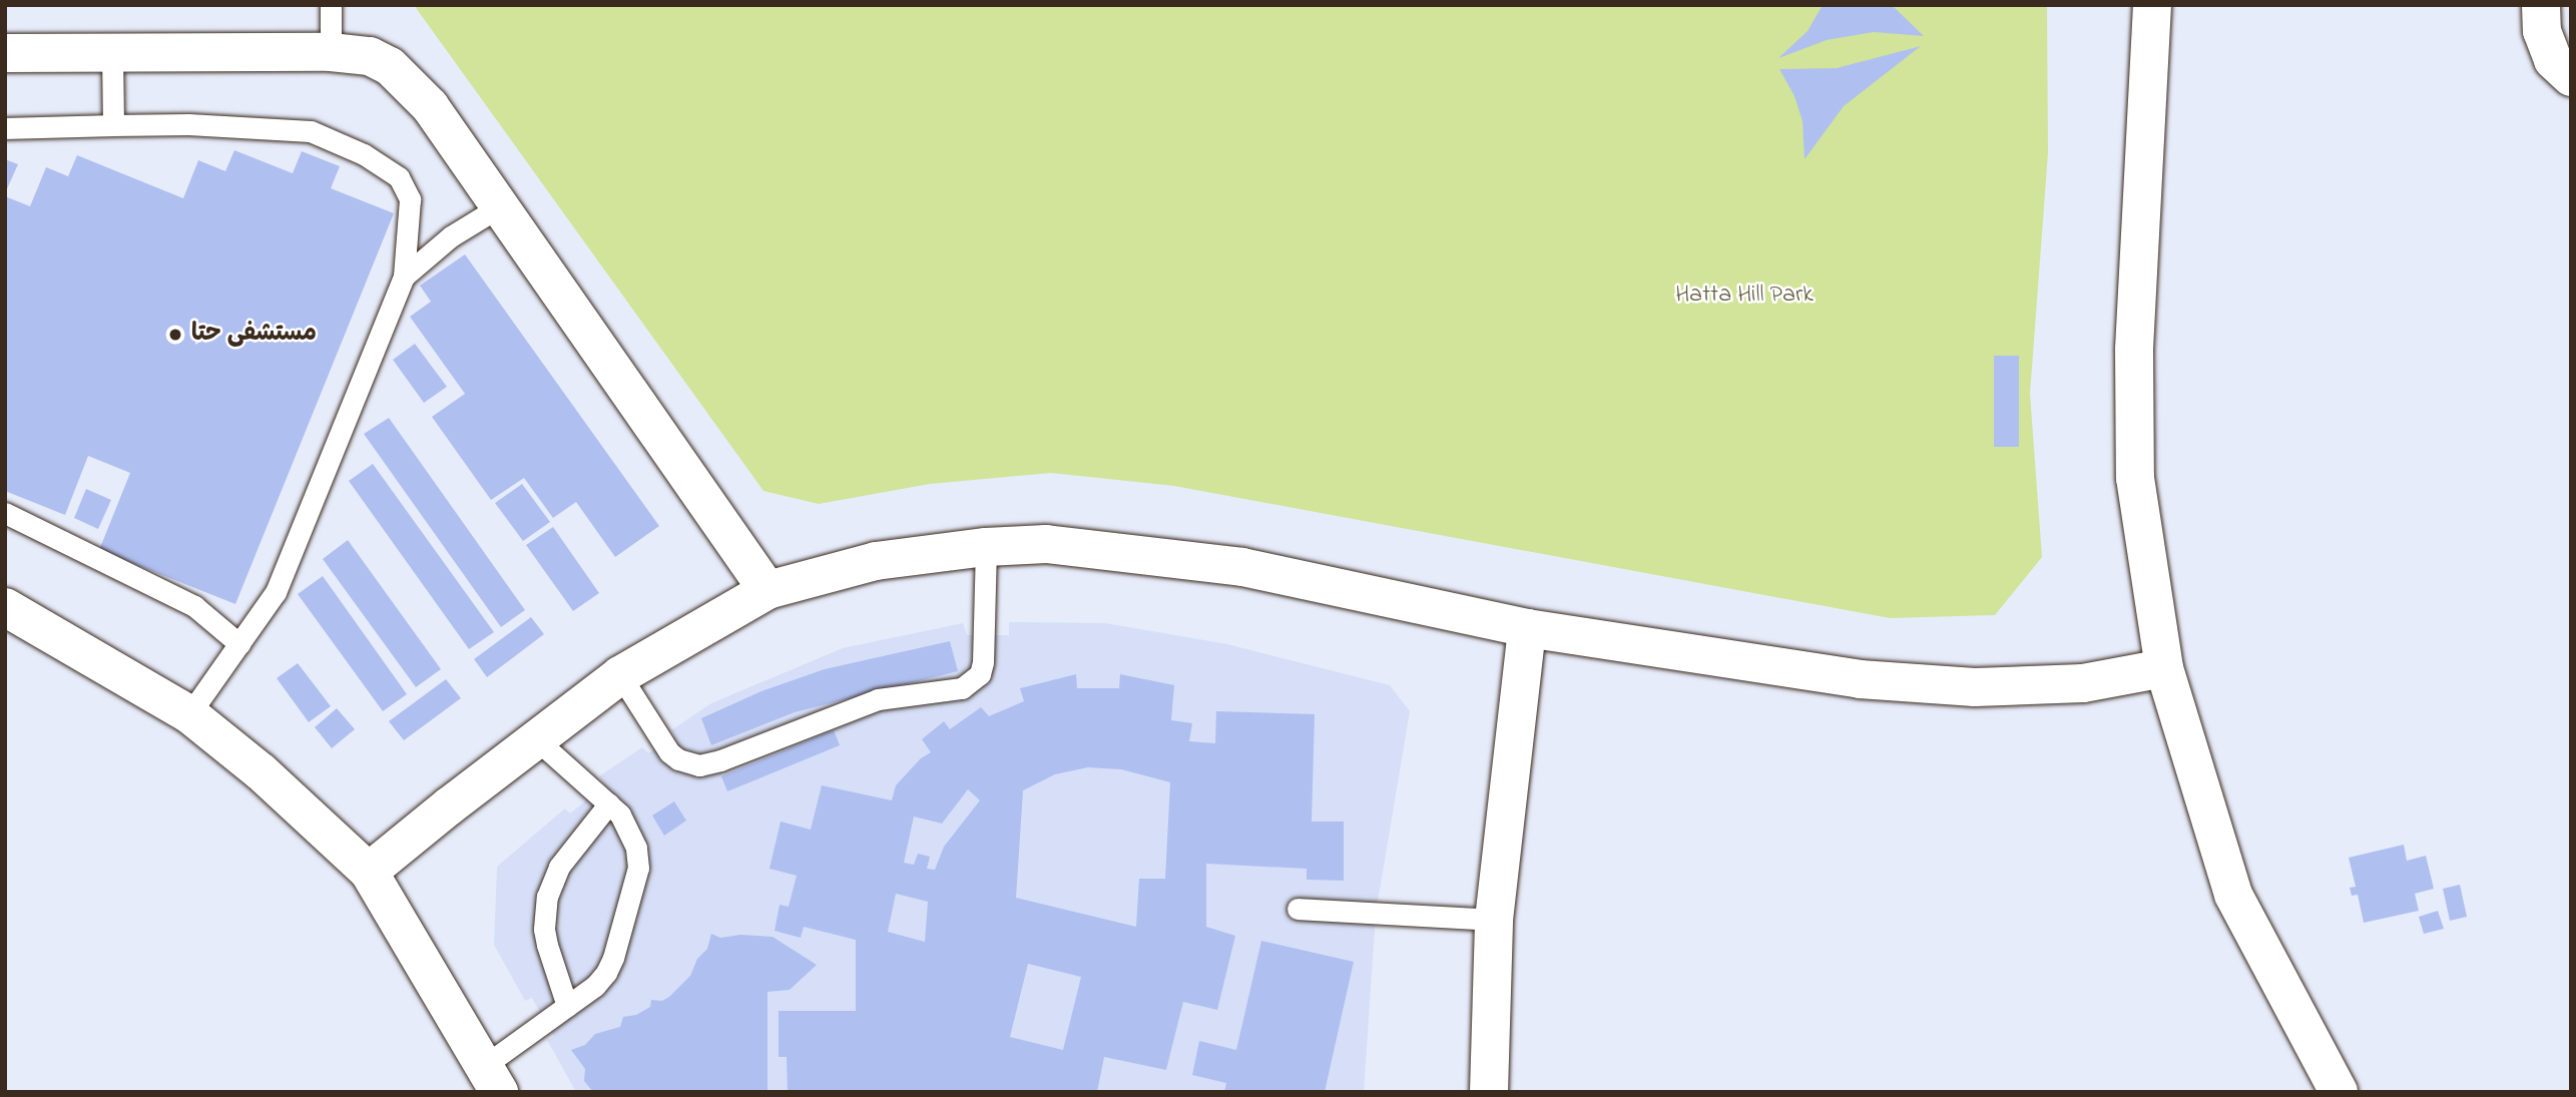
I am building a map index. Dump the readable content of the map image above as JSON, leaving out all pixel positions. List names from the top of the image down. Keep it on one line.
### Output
{"parks":["Hatta Hill Park"],"places":["مستشفى حتا"]}
